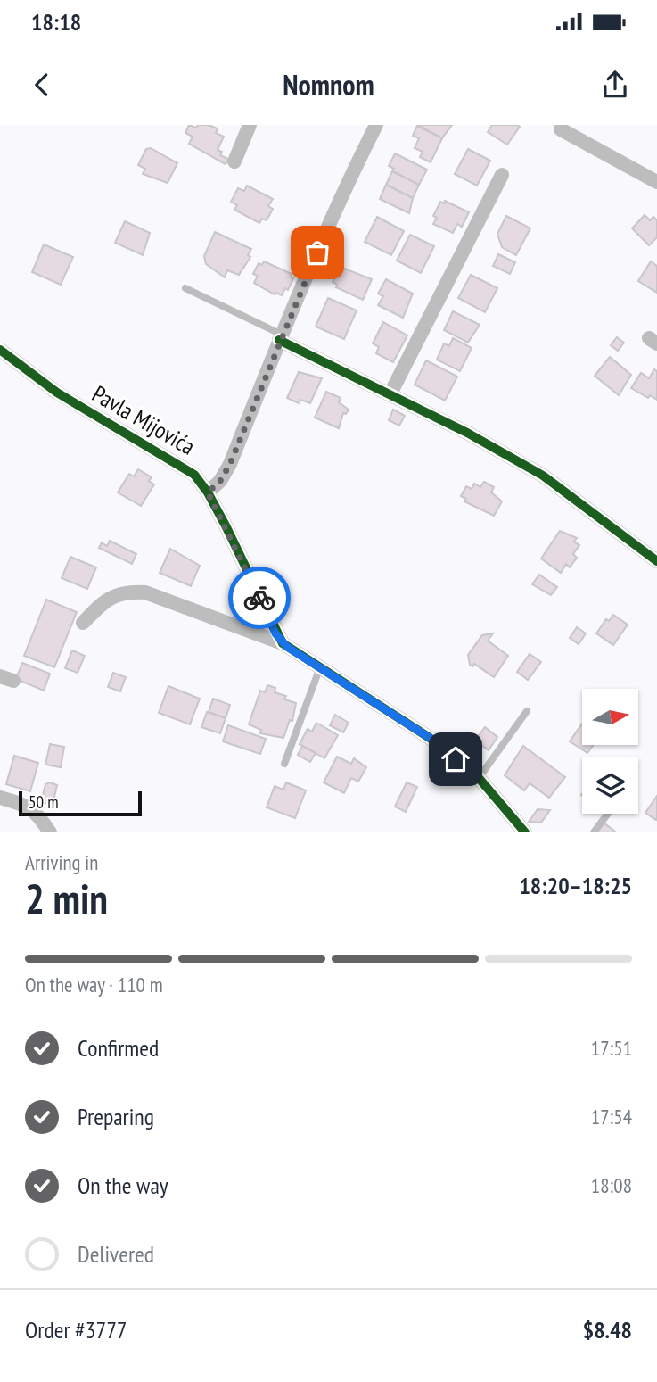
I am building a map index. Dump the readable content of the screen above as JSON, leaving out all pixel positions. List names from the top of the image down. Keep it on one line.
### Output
{"streets":{"street":["Pavla Mijovića"]},"scale_bar":"50 m","north":"right","page":{"status":"18:18","header":"Nomnom","scale":"50 m","heading":["2 min","Arriving in","18:20–18:25"],"panel":["Order #3777","$8.48"],"bar":"On the way · 110 m","list":[["Confirmed","17:51"],["Preparing","17:54"],["On the way","18:08"],"Delivered"]}}
